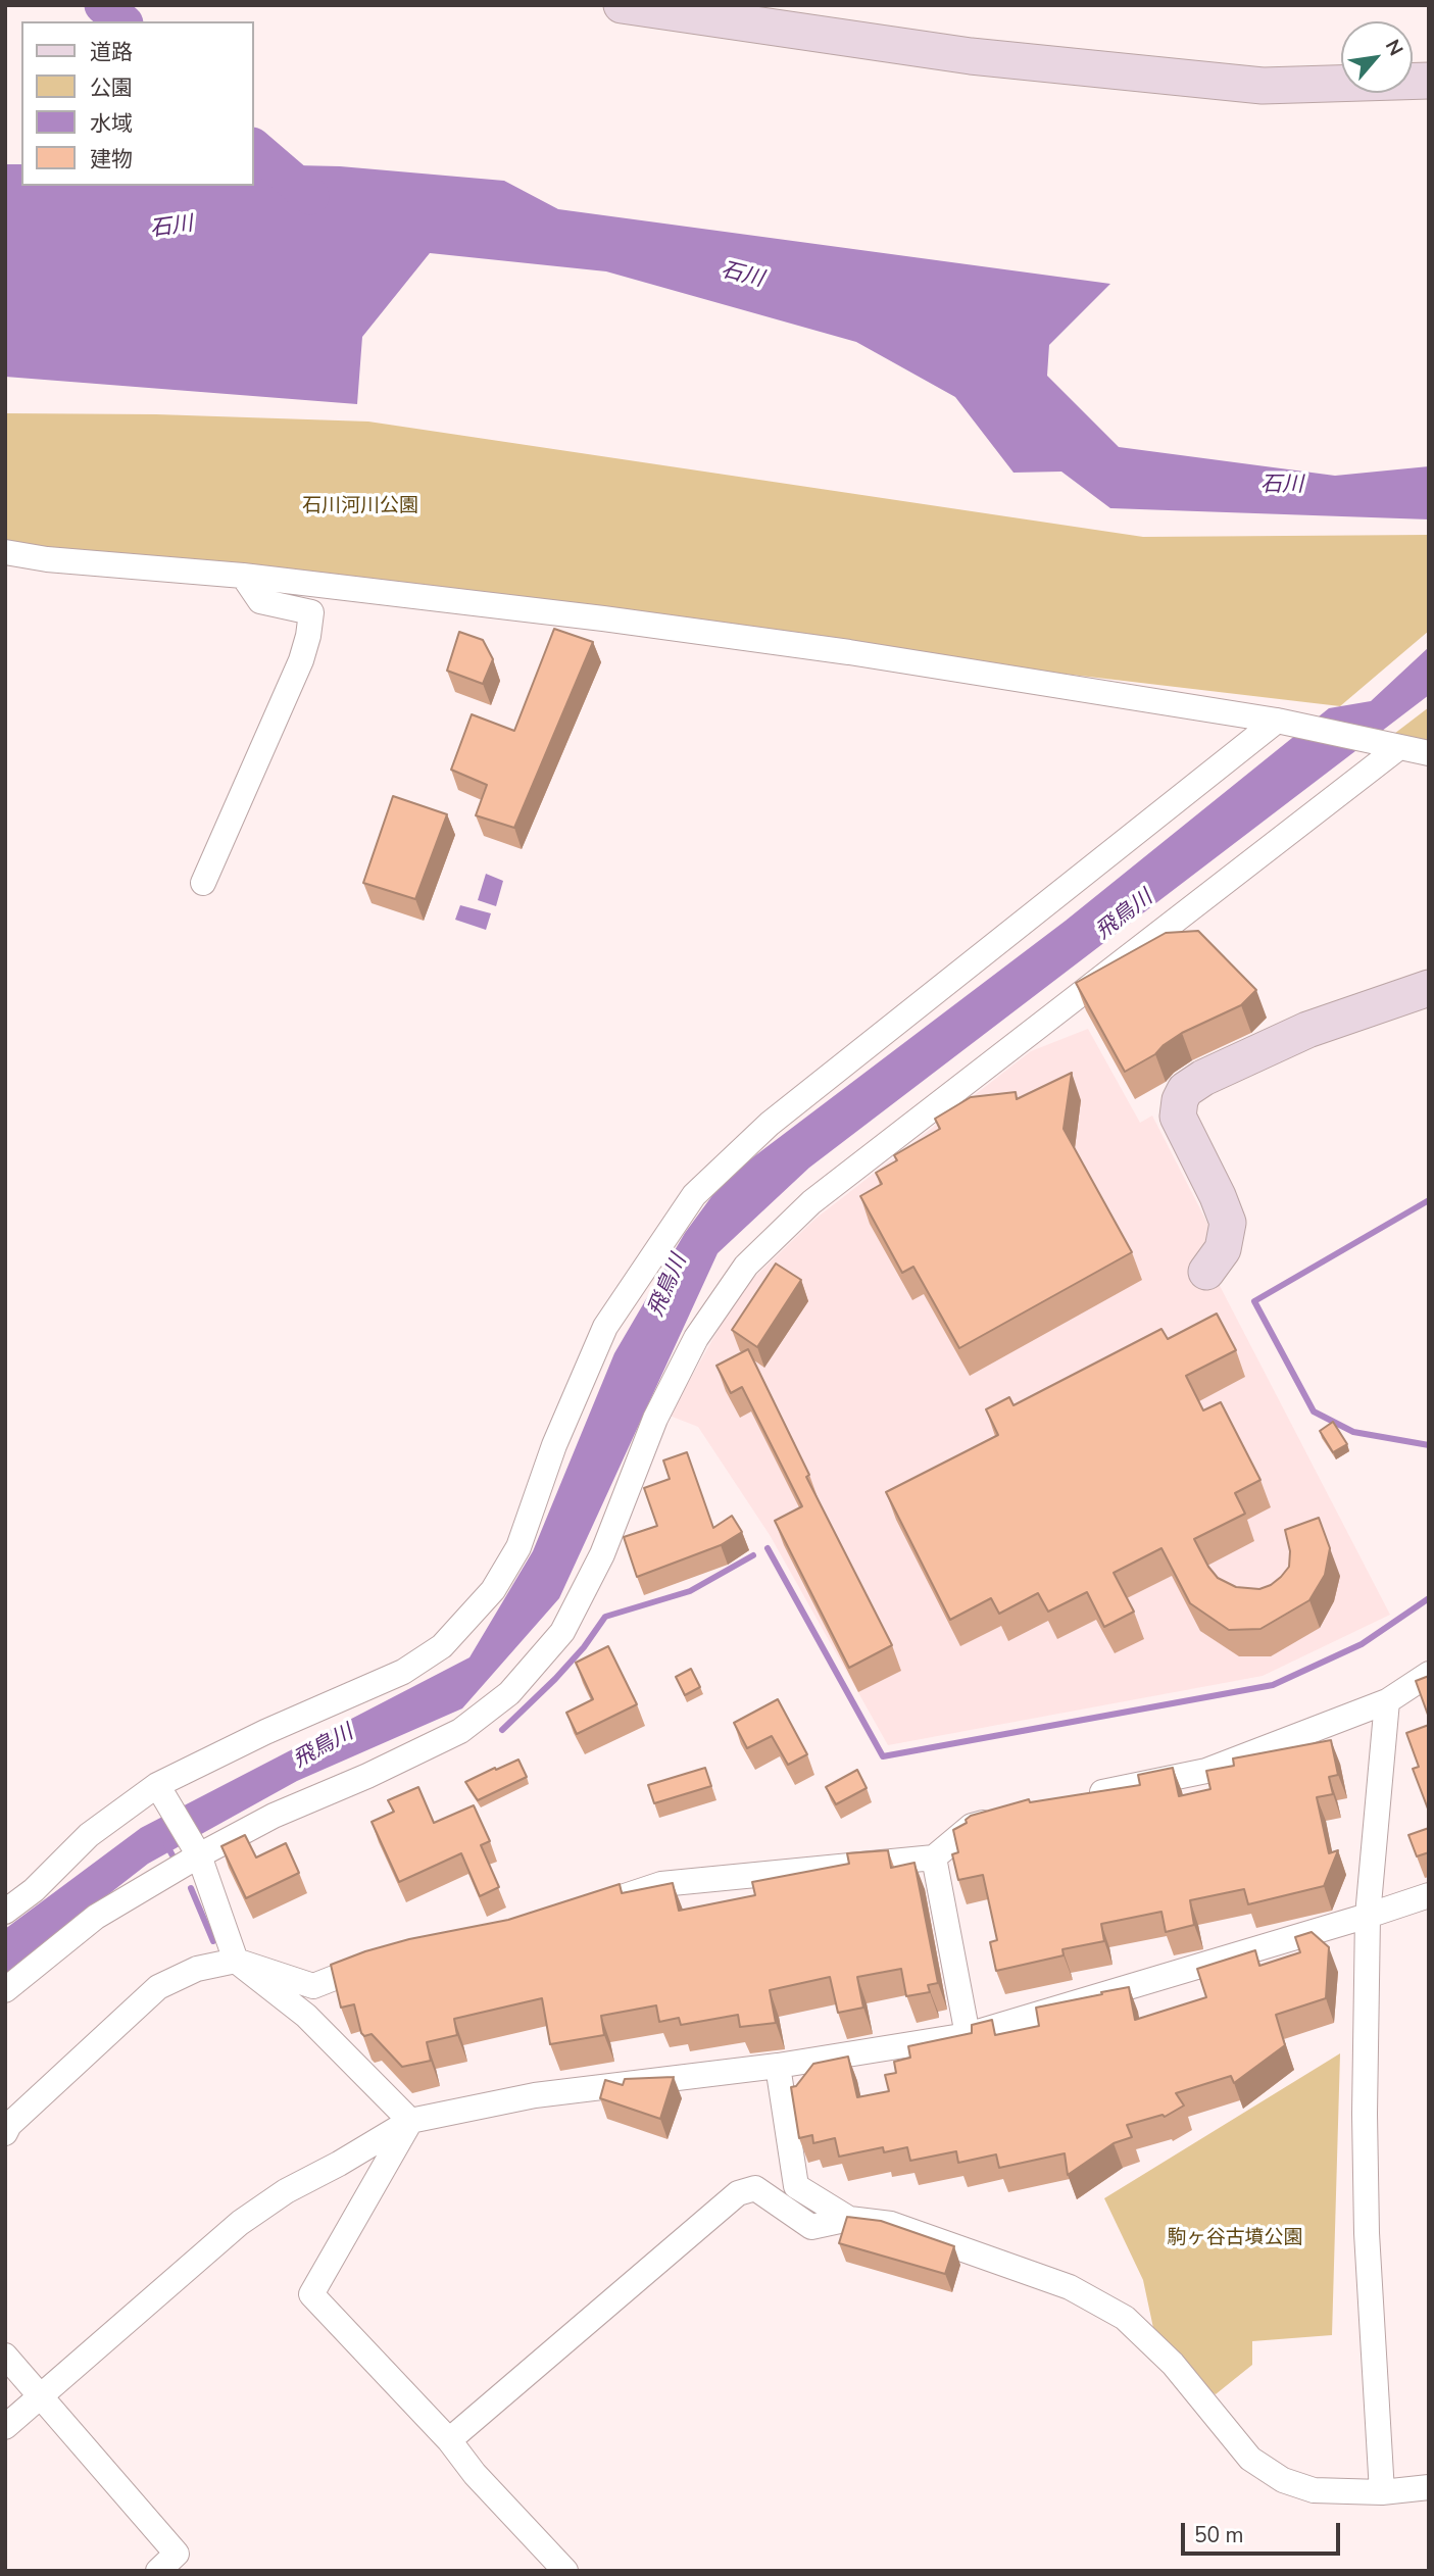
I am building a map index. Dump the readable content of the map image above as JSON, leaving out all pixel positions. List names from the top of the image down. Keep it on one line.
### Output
{"water":["石川","飛鳥川"],"parks":["石川河川公園","駒ヶ谷古墳公園"],"legend":["道路","公園","水域","建物"],"scale_bar":"50 m","north":"top right"}
